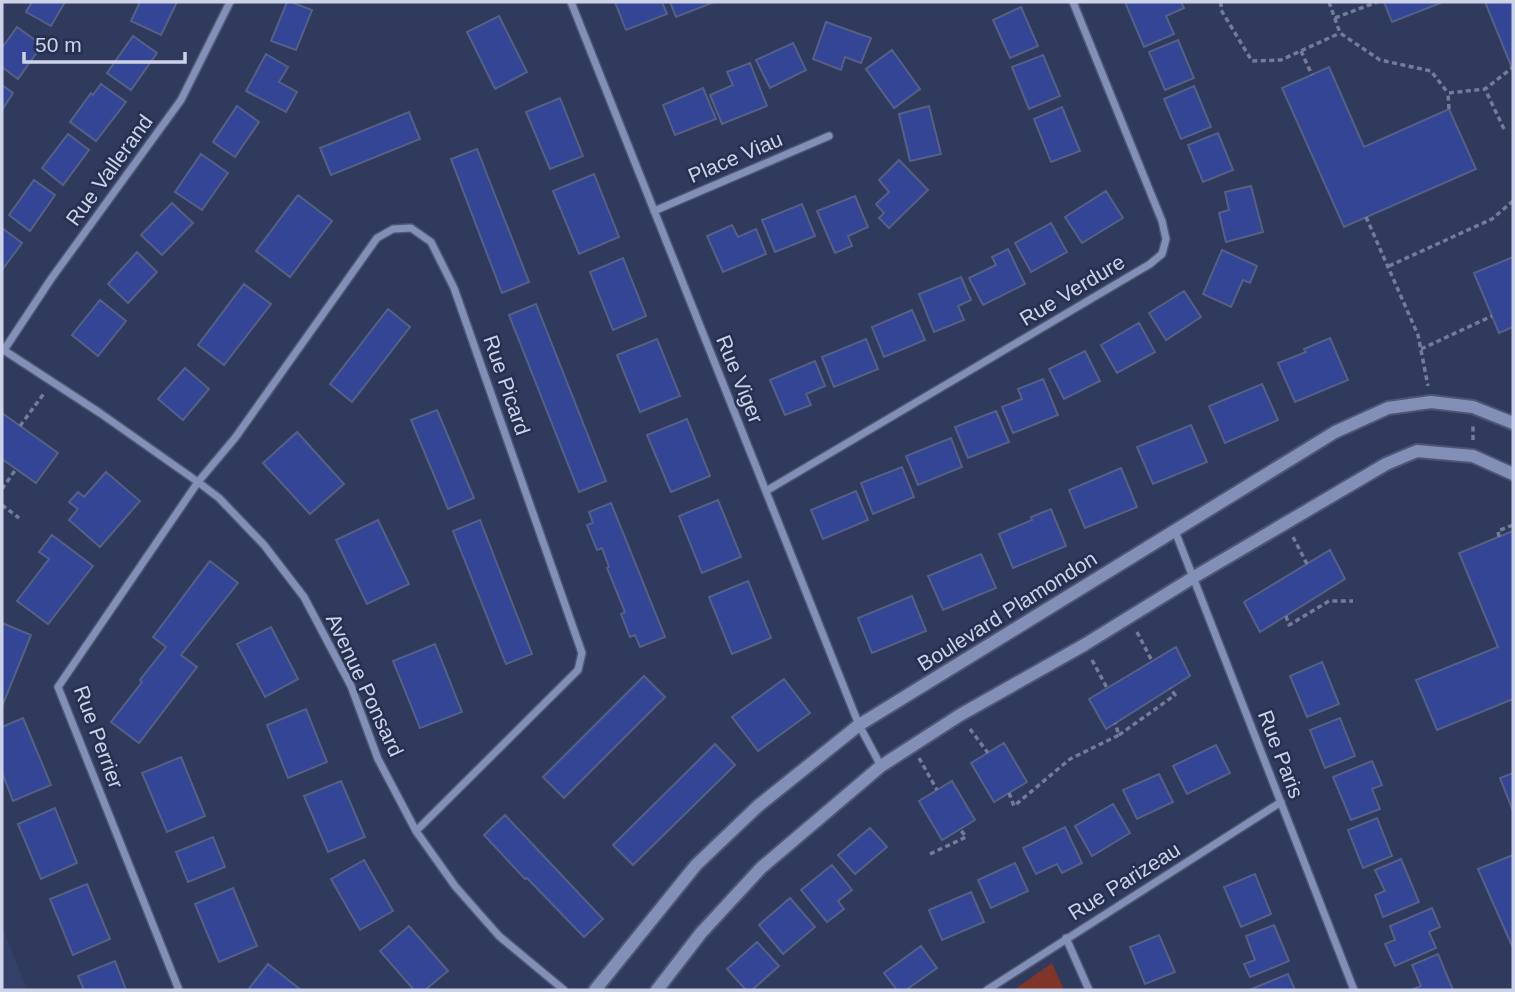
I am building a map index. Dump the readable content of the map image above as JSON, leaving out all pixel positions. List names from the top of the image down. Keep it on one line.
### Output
{"streets":{"street":["Place Viau","Rue Vallerand","Rue Verdure","Rue Viger","Rue Picard","Boulevard Plamondon","Avenue Ponsard","Rue Perrier","Rue Paris","Rue Parizeau"]},"crossings":[["Place Viau","Rue Viger"],["Rue Vallerand","Avenue Ponsard"],["Rue Verdure","Rue Viger"],["Rue Viger","Boulevard Plamondon"],["Rue Picard","Avenue Ponsard"],["Rue Picard","Rue Perrier"],["Boulevard Plamondon","Rue Paris"],["Avenue Ponsard","Rue Perrier"],["Rue Paris","Rue Parizeau"]],"scale_bar":"50 m"}
